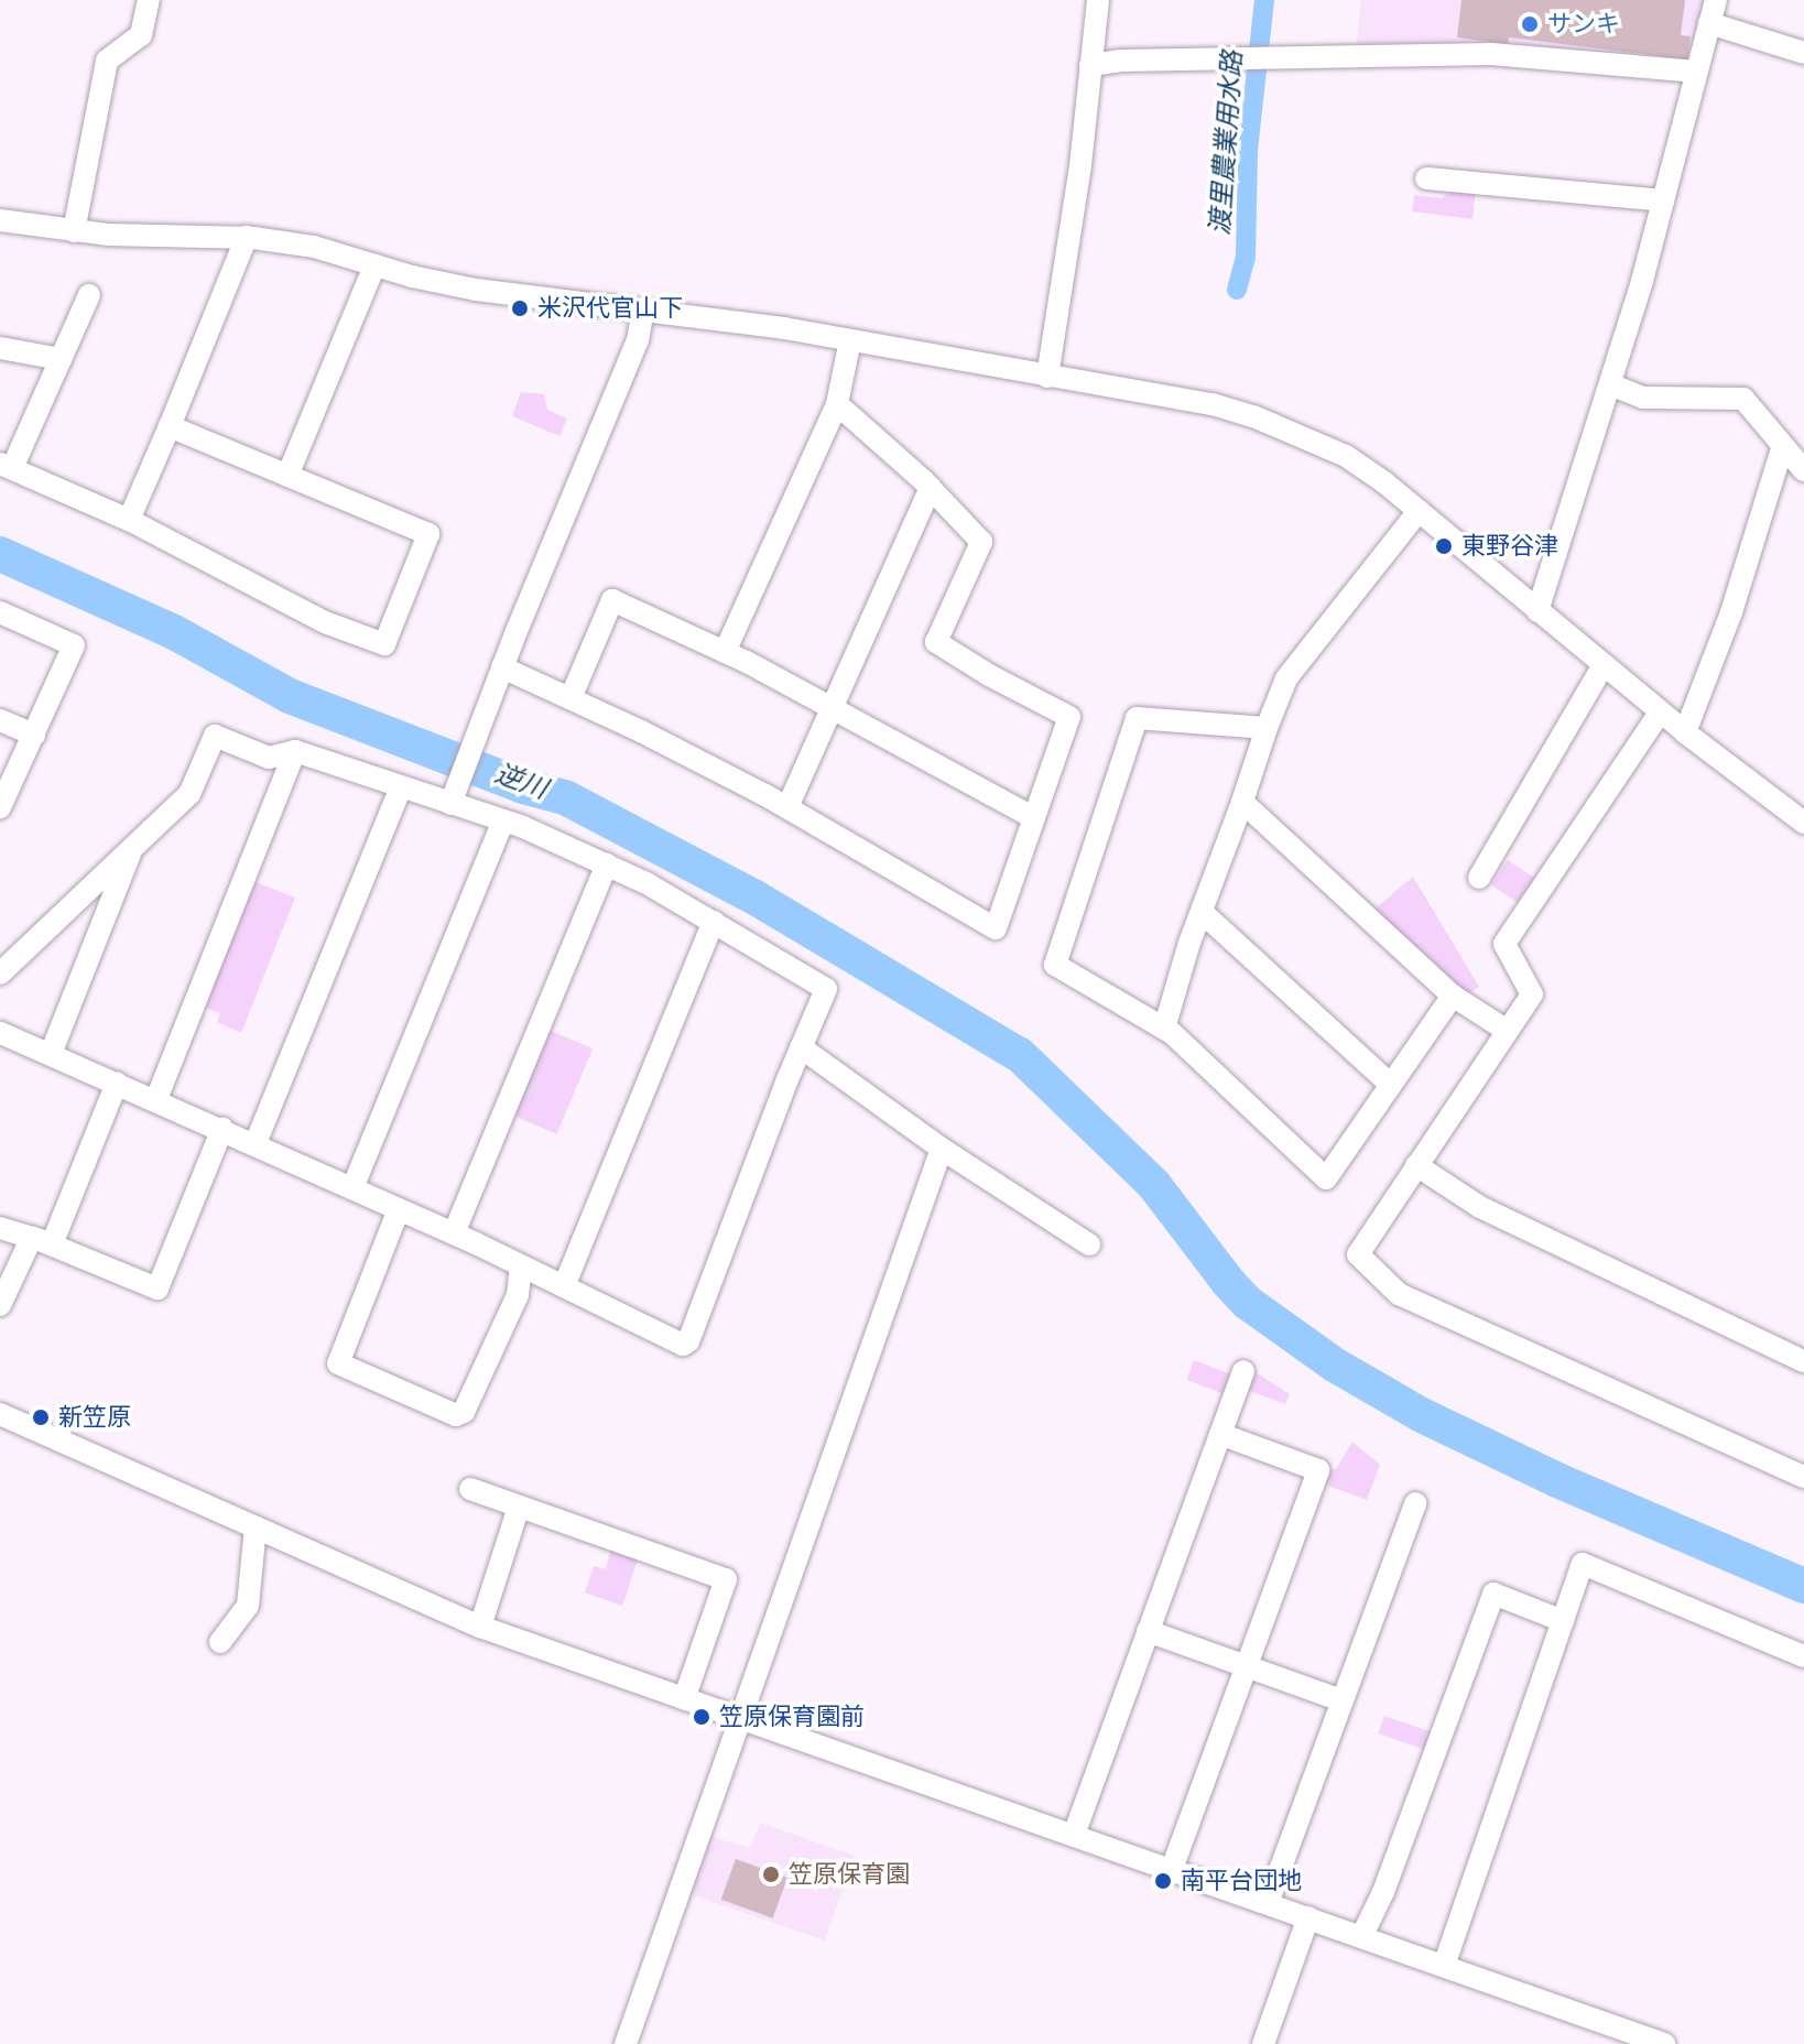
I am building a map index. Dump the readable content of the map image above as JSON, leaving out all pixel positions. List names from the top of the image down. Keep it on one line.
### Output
{"water":["渡里農業用水路","逆川"],"places":["サンキ","米沢代官山下","東野谷津","新笠原","笠原保育園前","笠原保育園","南平台団地"]}
